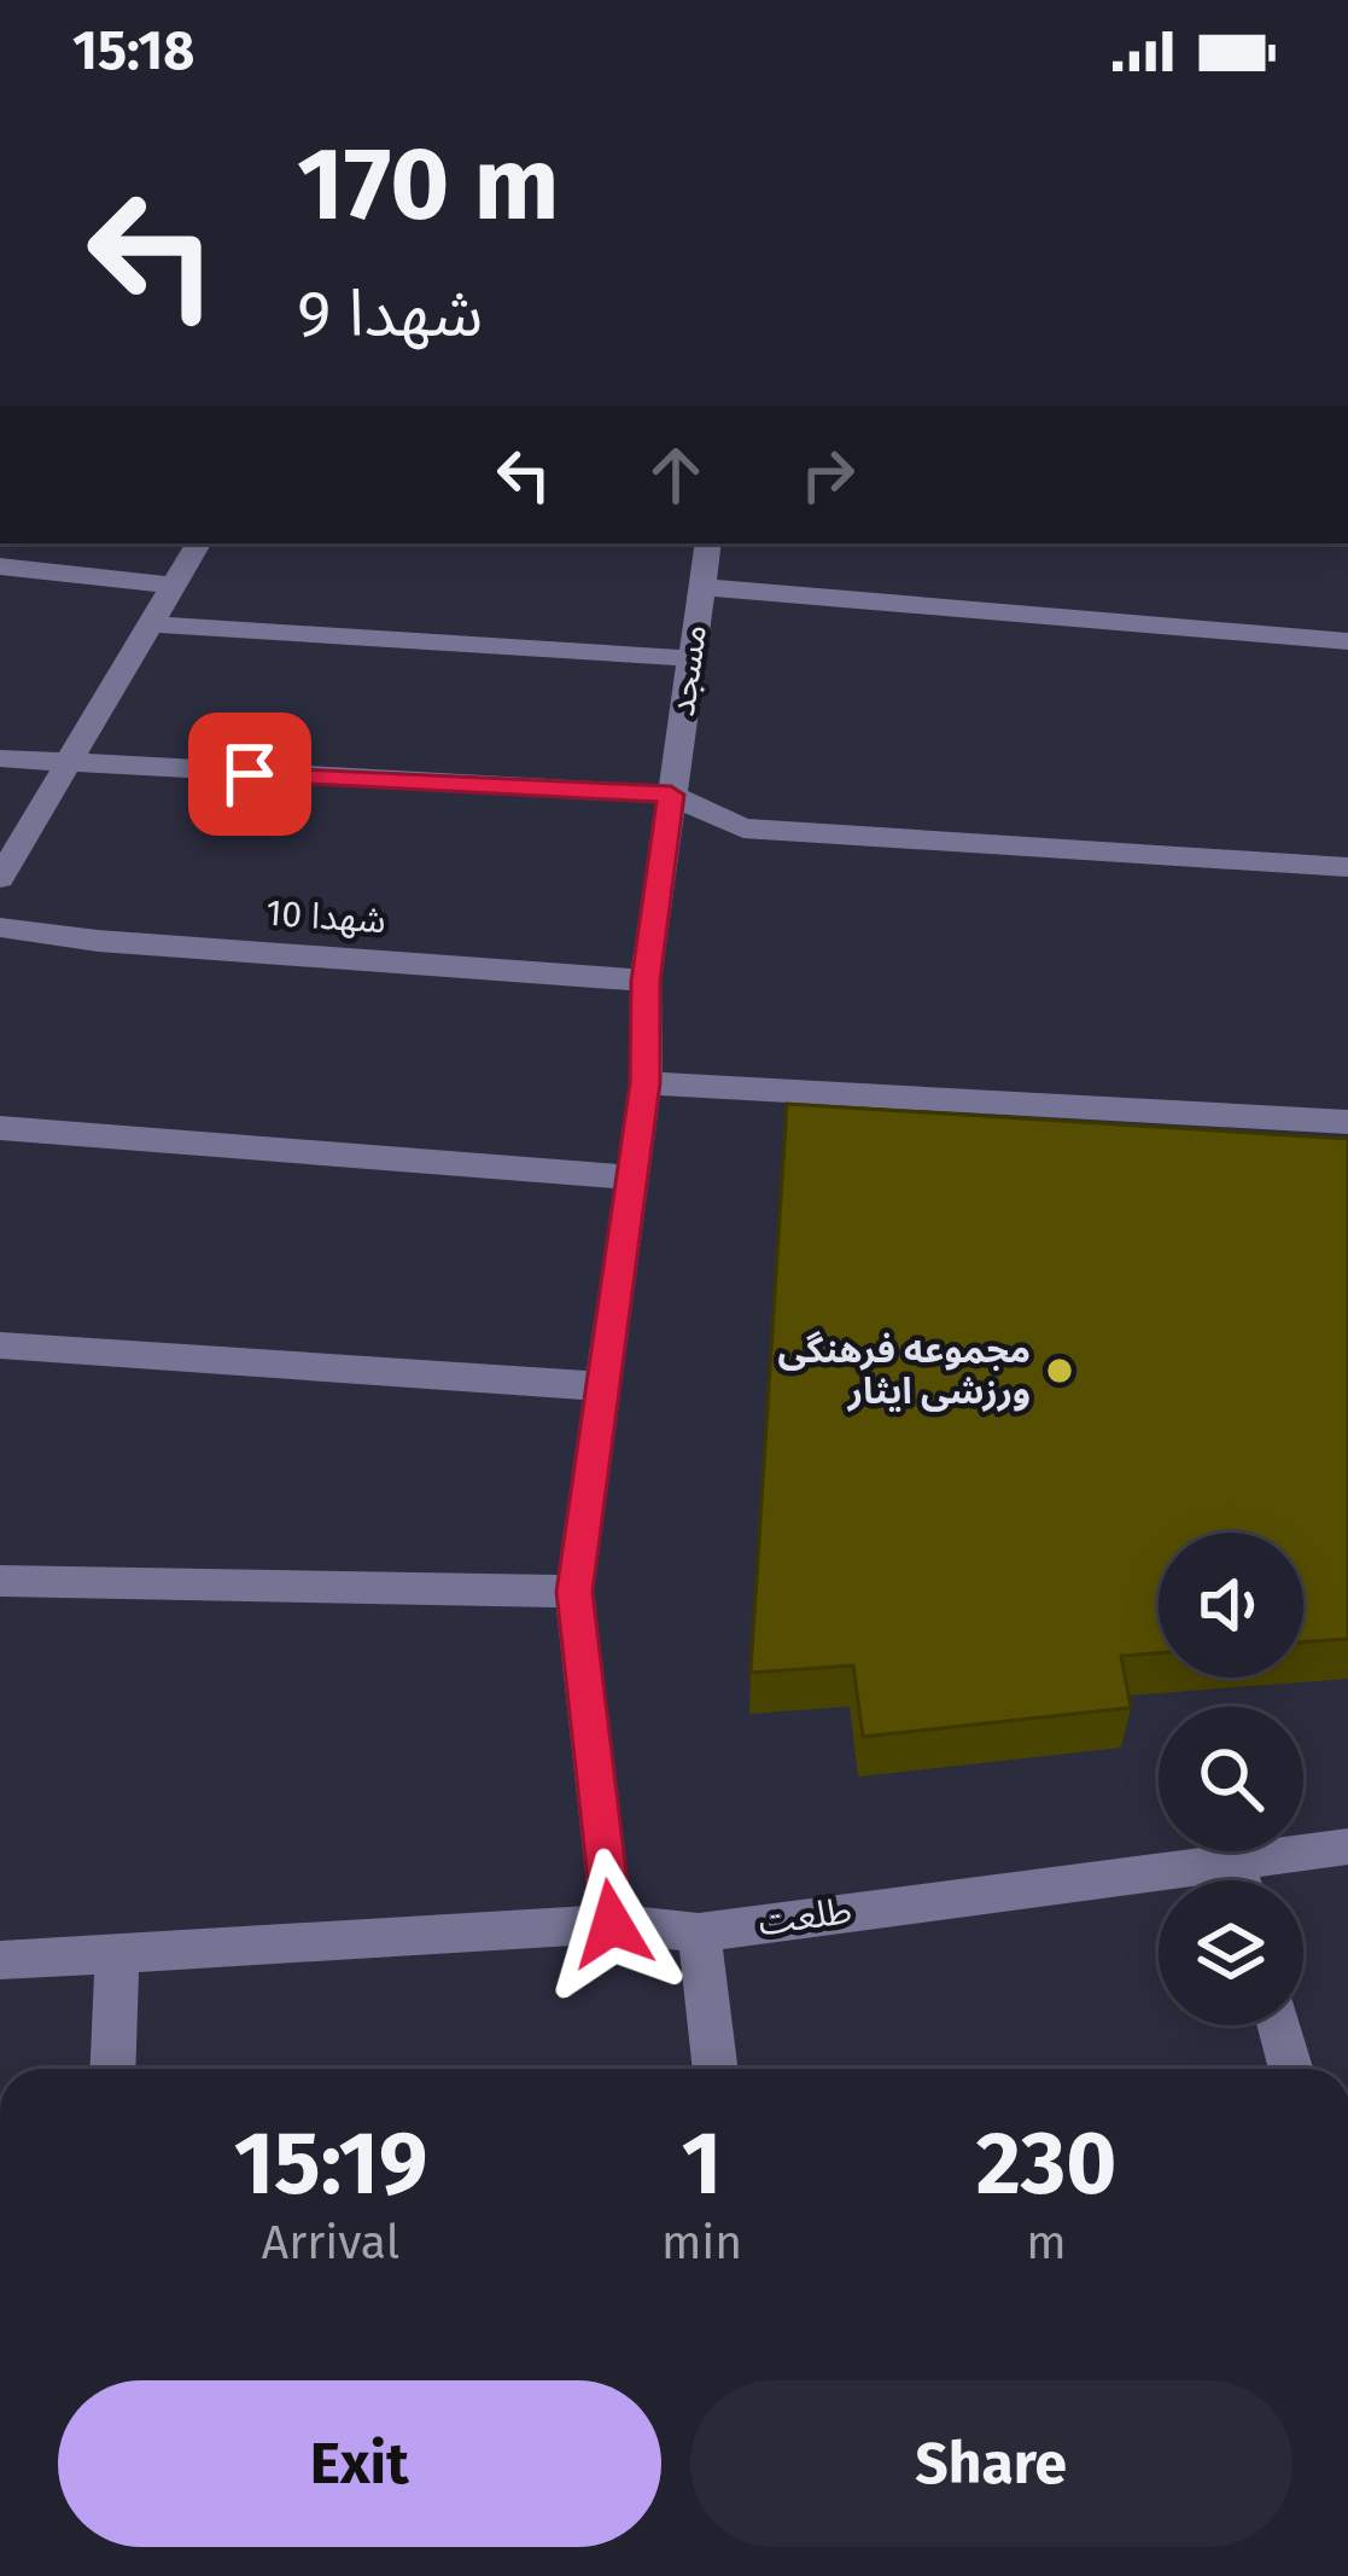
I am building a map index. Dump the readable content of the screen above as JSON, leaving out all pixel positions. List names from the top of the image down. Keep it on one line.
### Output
{"streets":{"street":["مسجد","شهدا 10","طلعت"]},"crossings":[["مسجد","شهدا 10"],["مسجد","طلعت"]],"places":["مجموعه فرهنگی ورزشی ایثار"],"page":{"status":"15:18","turn":["170 m","شهدا 9"],"eta":["15:19","Arrival","1","min","230","m"],"buttons":["Exit","Share"]}}
